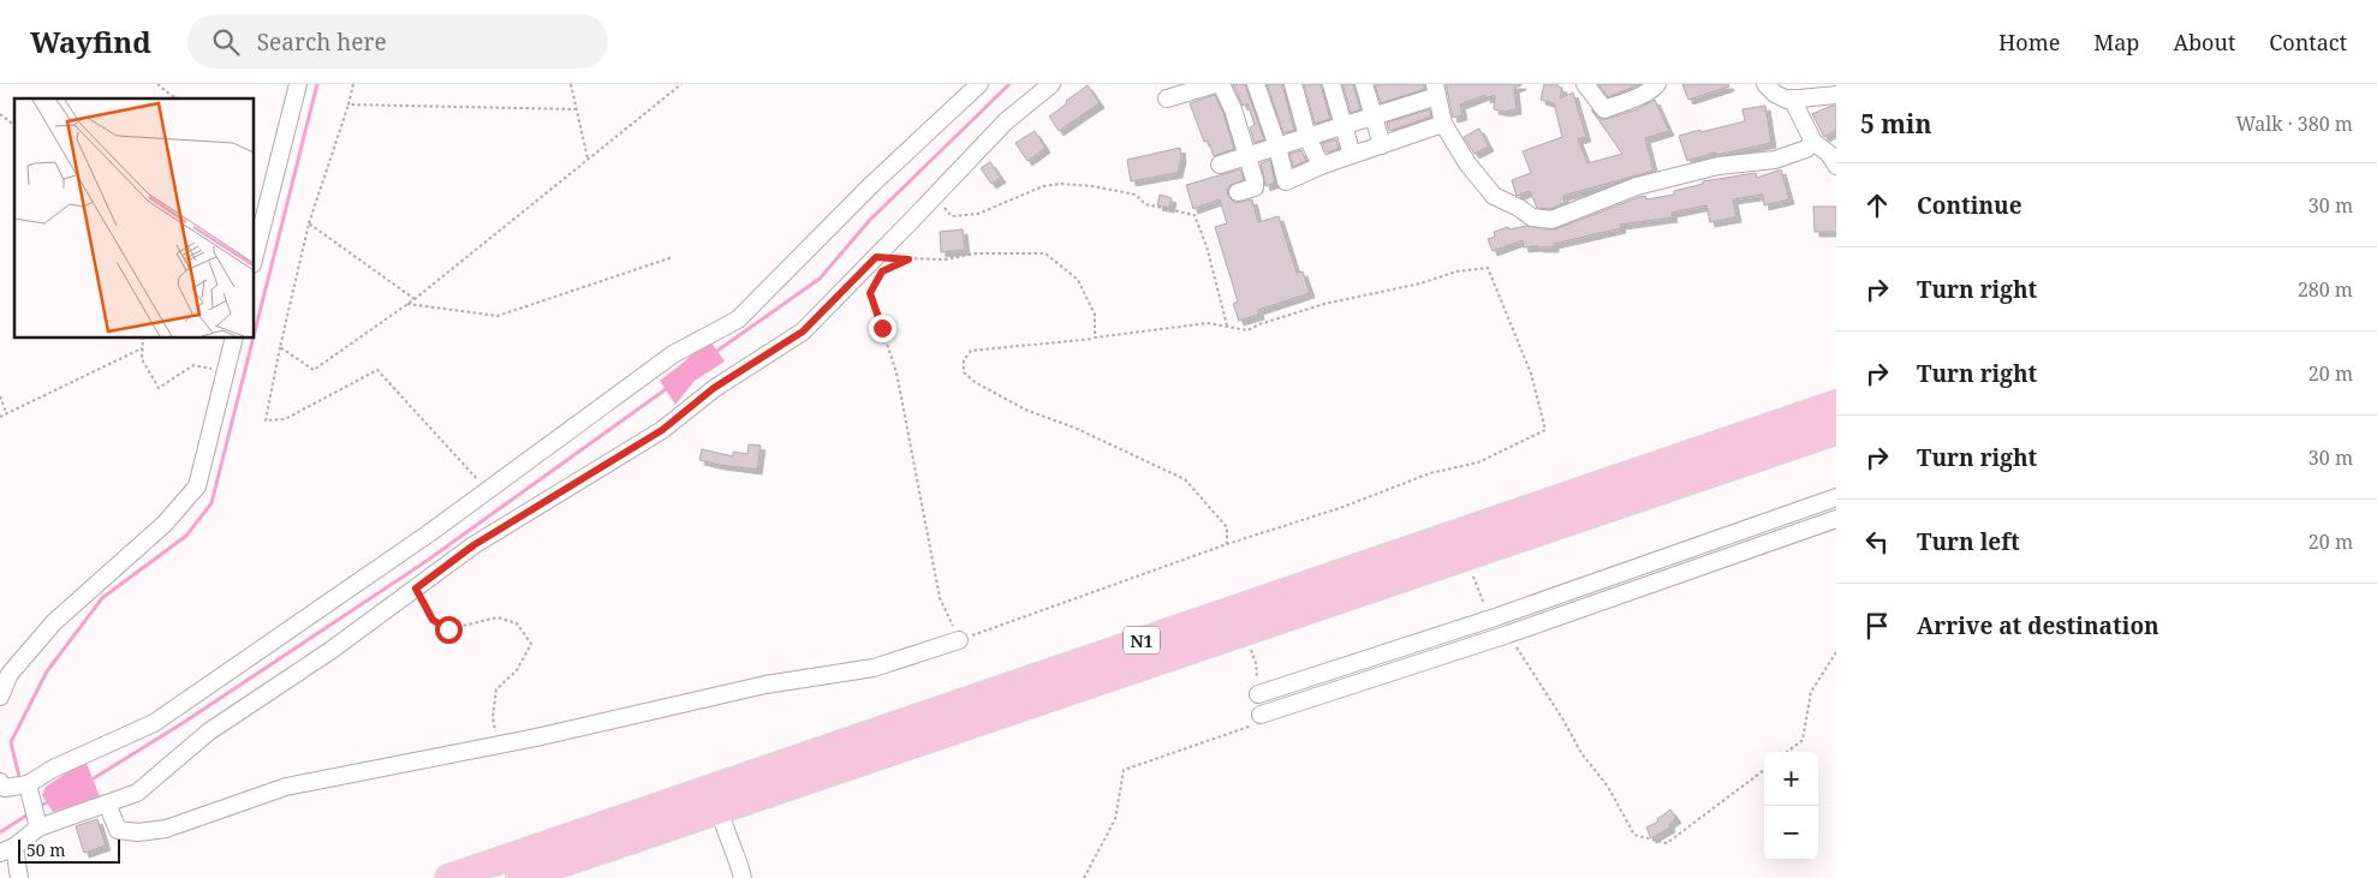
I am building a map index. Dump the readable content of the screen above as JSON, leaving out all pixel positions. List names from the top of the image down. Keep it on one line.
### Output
{"streets":{"highway":["N1"]},"scale_bar":"50 m","page":{"header":"Wayfind","search":"Search here","nav":["Home","Map","About","Contact"],"heading":["5 min","Walk · 380 m"],"list":[["Continue","30 m"],["Turn right","280 m"],["Turn right","20 m"],["Turn right","30 m"],["Turn left","20 m"],"Arrive at destination"],"map_buttons":["+","−"],"scale":"50 m"}}
